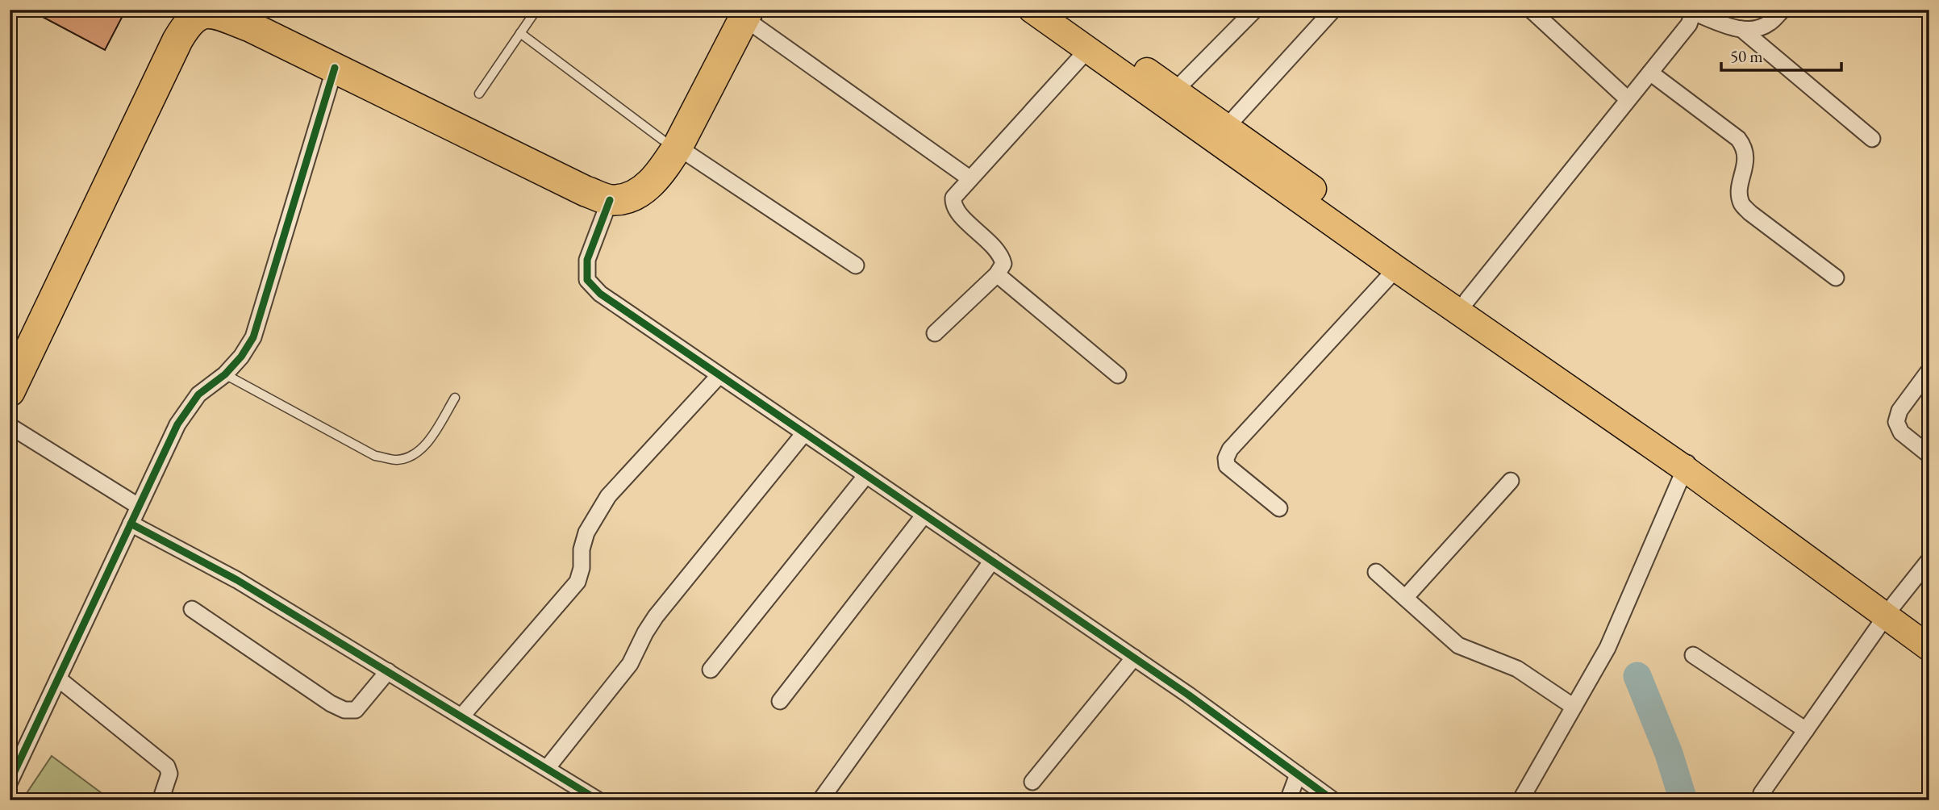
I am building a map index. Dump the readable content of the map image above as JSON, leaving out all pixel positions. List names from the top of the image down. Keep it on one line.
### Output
{"scale_bar":"50 m"}
